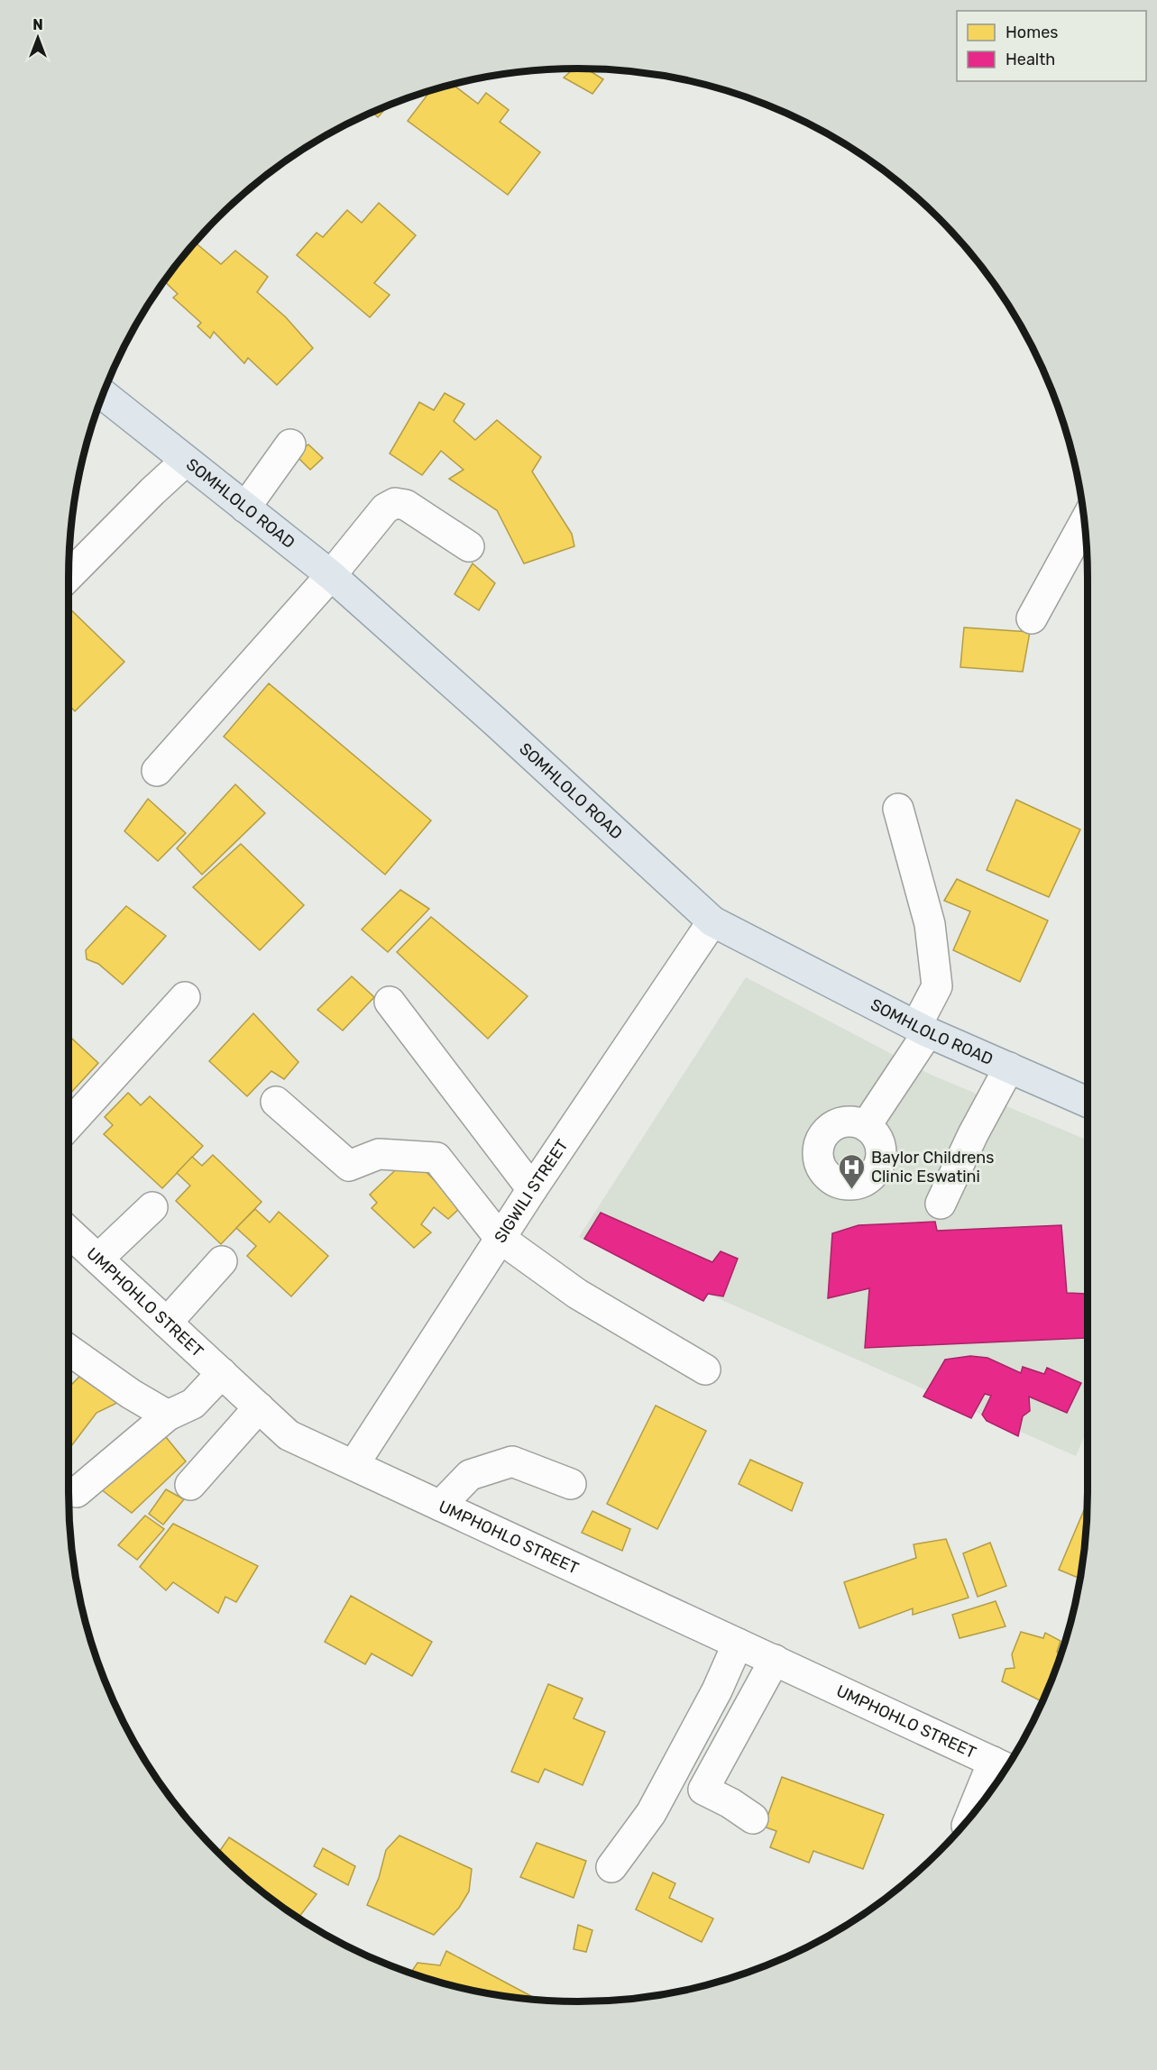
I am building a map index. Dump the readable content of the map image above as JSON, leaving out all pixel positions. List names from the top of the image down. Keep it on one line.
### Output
{"streets":{"main road":["SOMHLOLO ROAD"],"street":["SIGWILI STREET","UMPHOHLO STREET"]},"crossings":[["SOMHLOLO ROAD","SIGWILI STREET"],["SIGWILI STREET","UMPHOHLO STREET"]],"places":{"hospital":["Baylor Childrens Clinic Eswatini"]},"legend":["Homes","Health"],"north":"top"}
